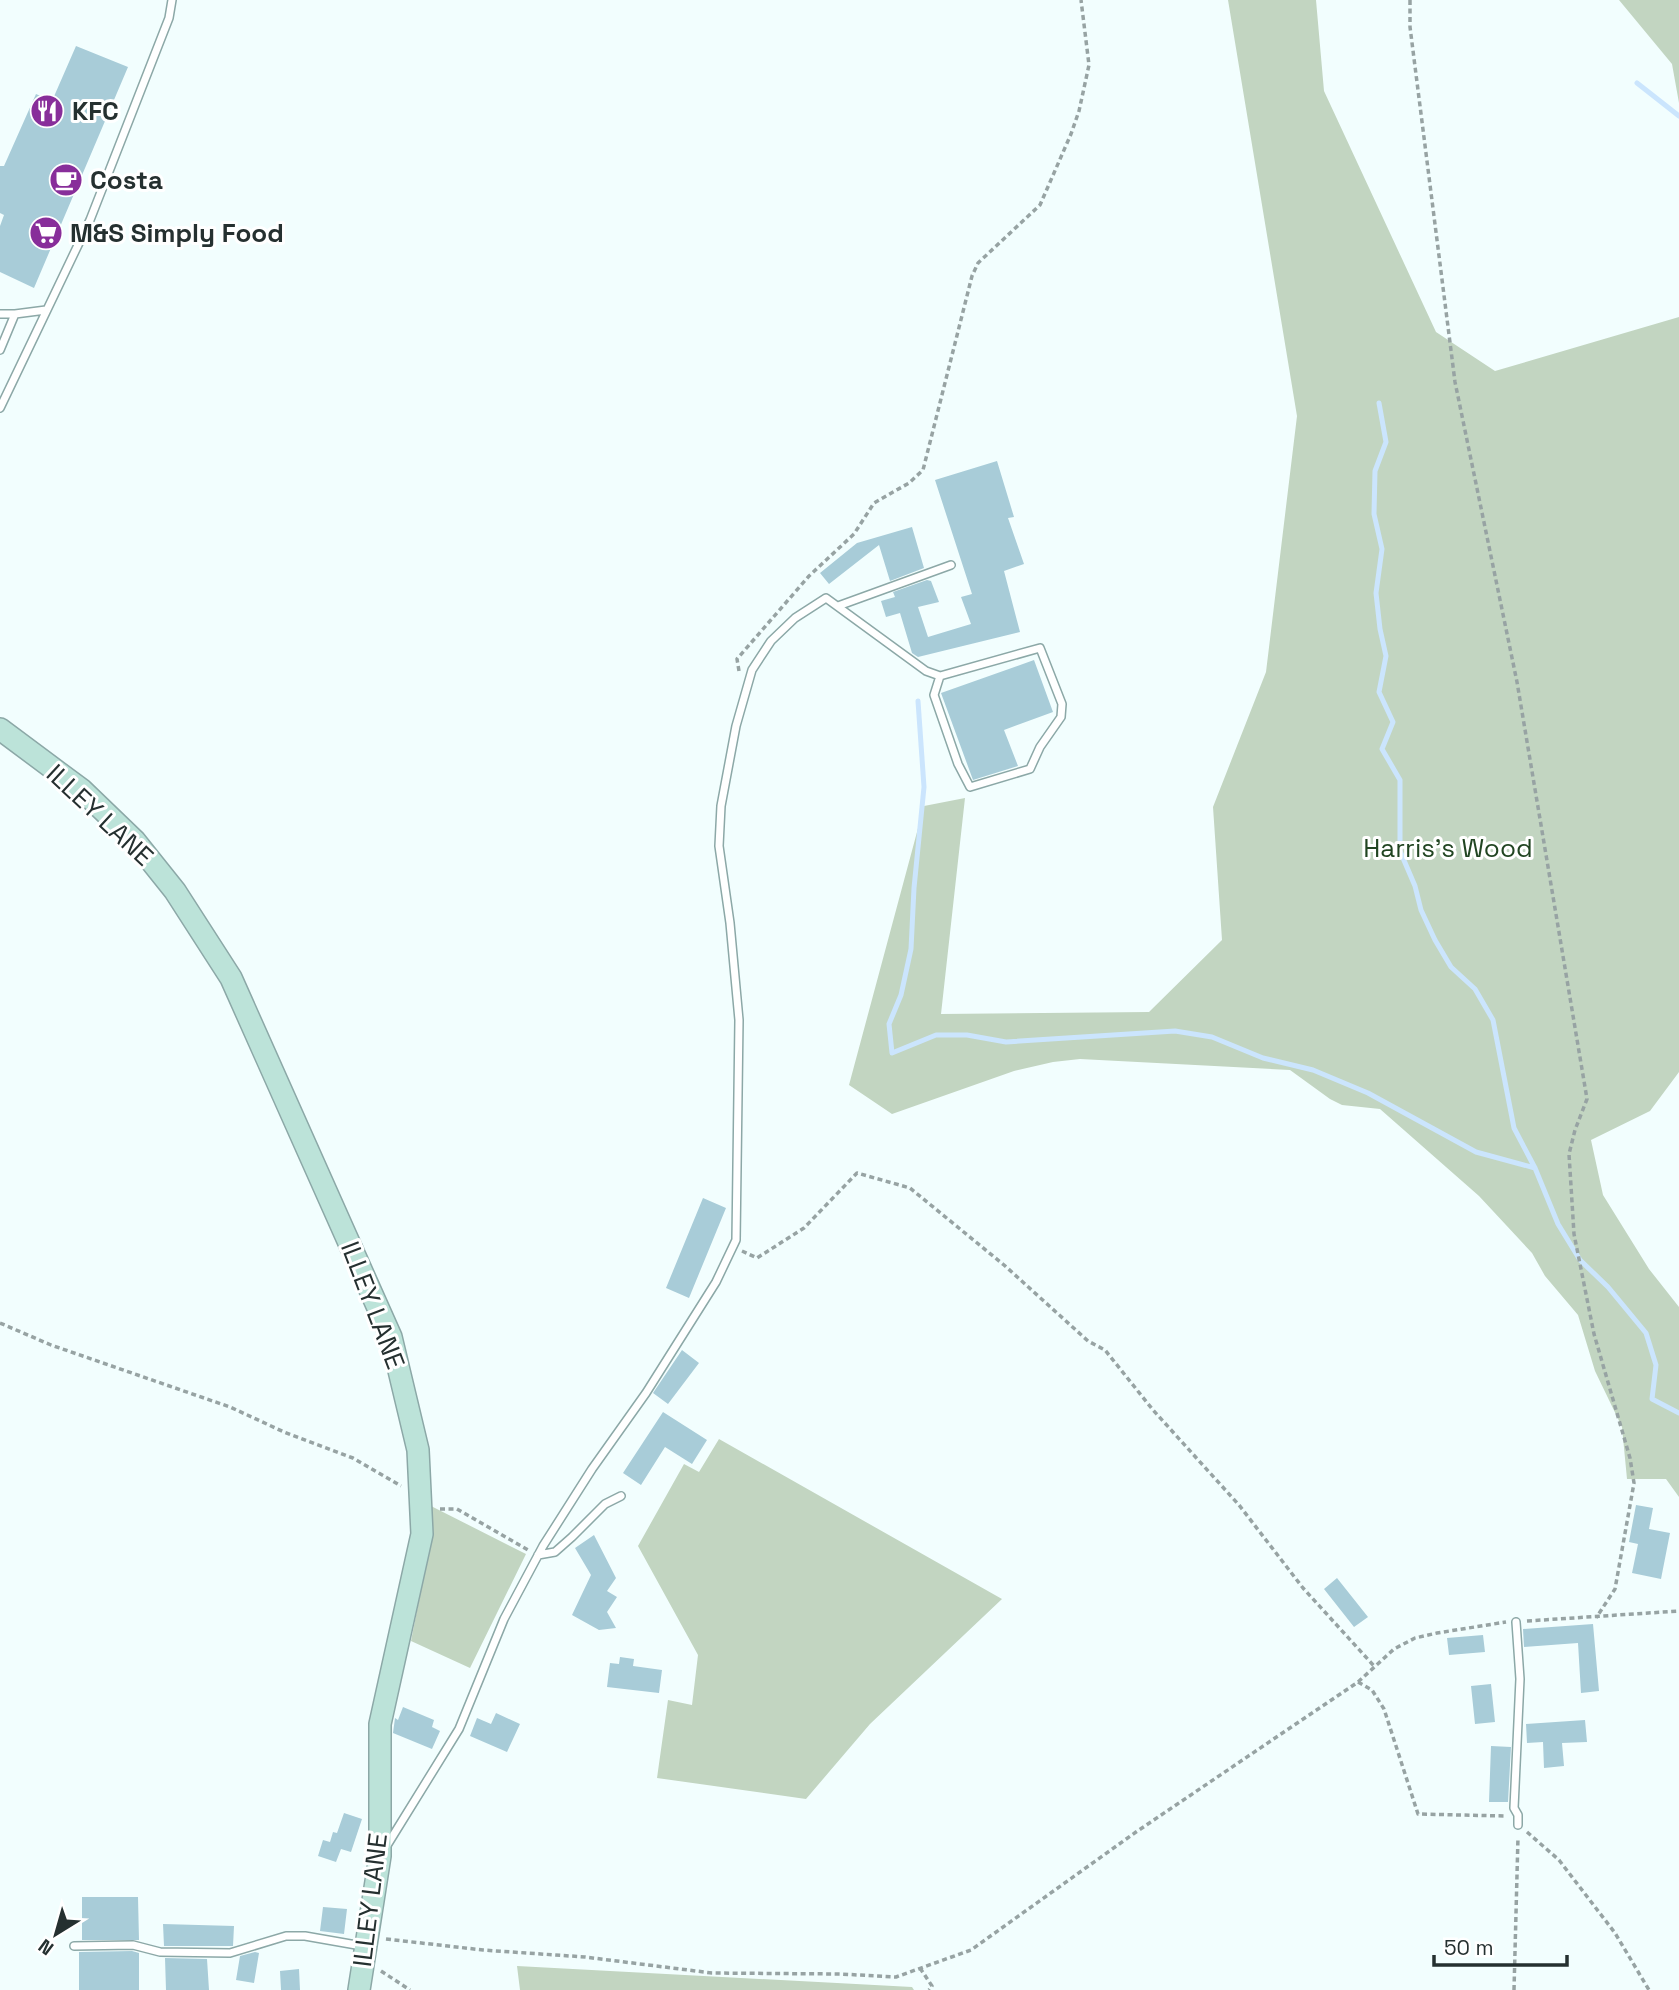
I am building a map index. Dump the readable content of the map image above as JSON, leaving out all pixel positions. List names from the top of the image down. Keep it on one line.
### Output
{"streets":{"street":["ILLEY LANE"]},"parks":["Harris's Wood"],"places":{"restaurant":["KFC"],"cafe":["Costa"],"supermarket":["M&S Simply Food"]},"scale_bar":"50 m","north":"bottom left"}
